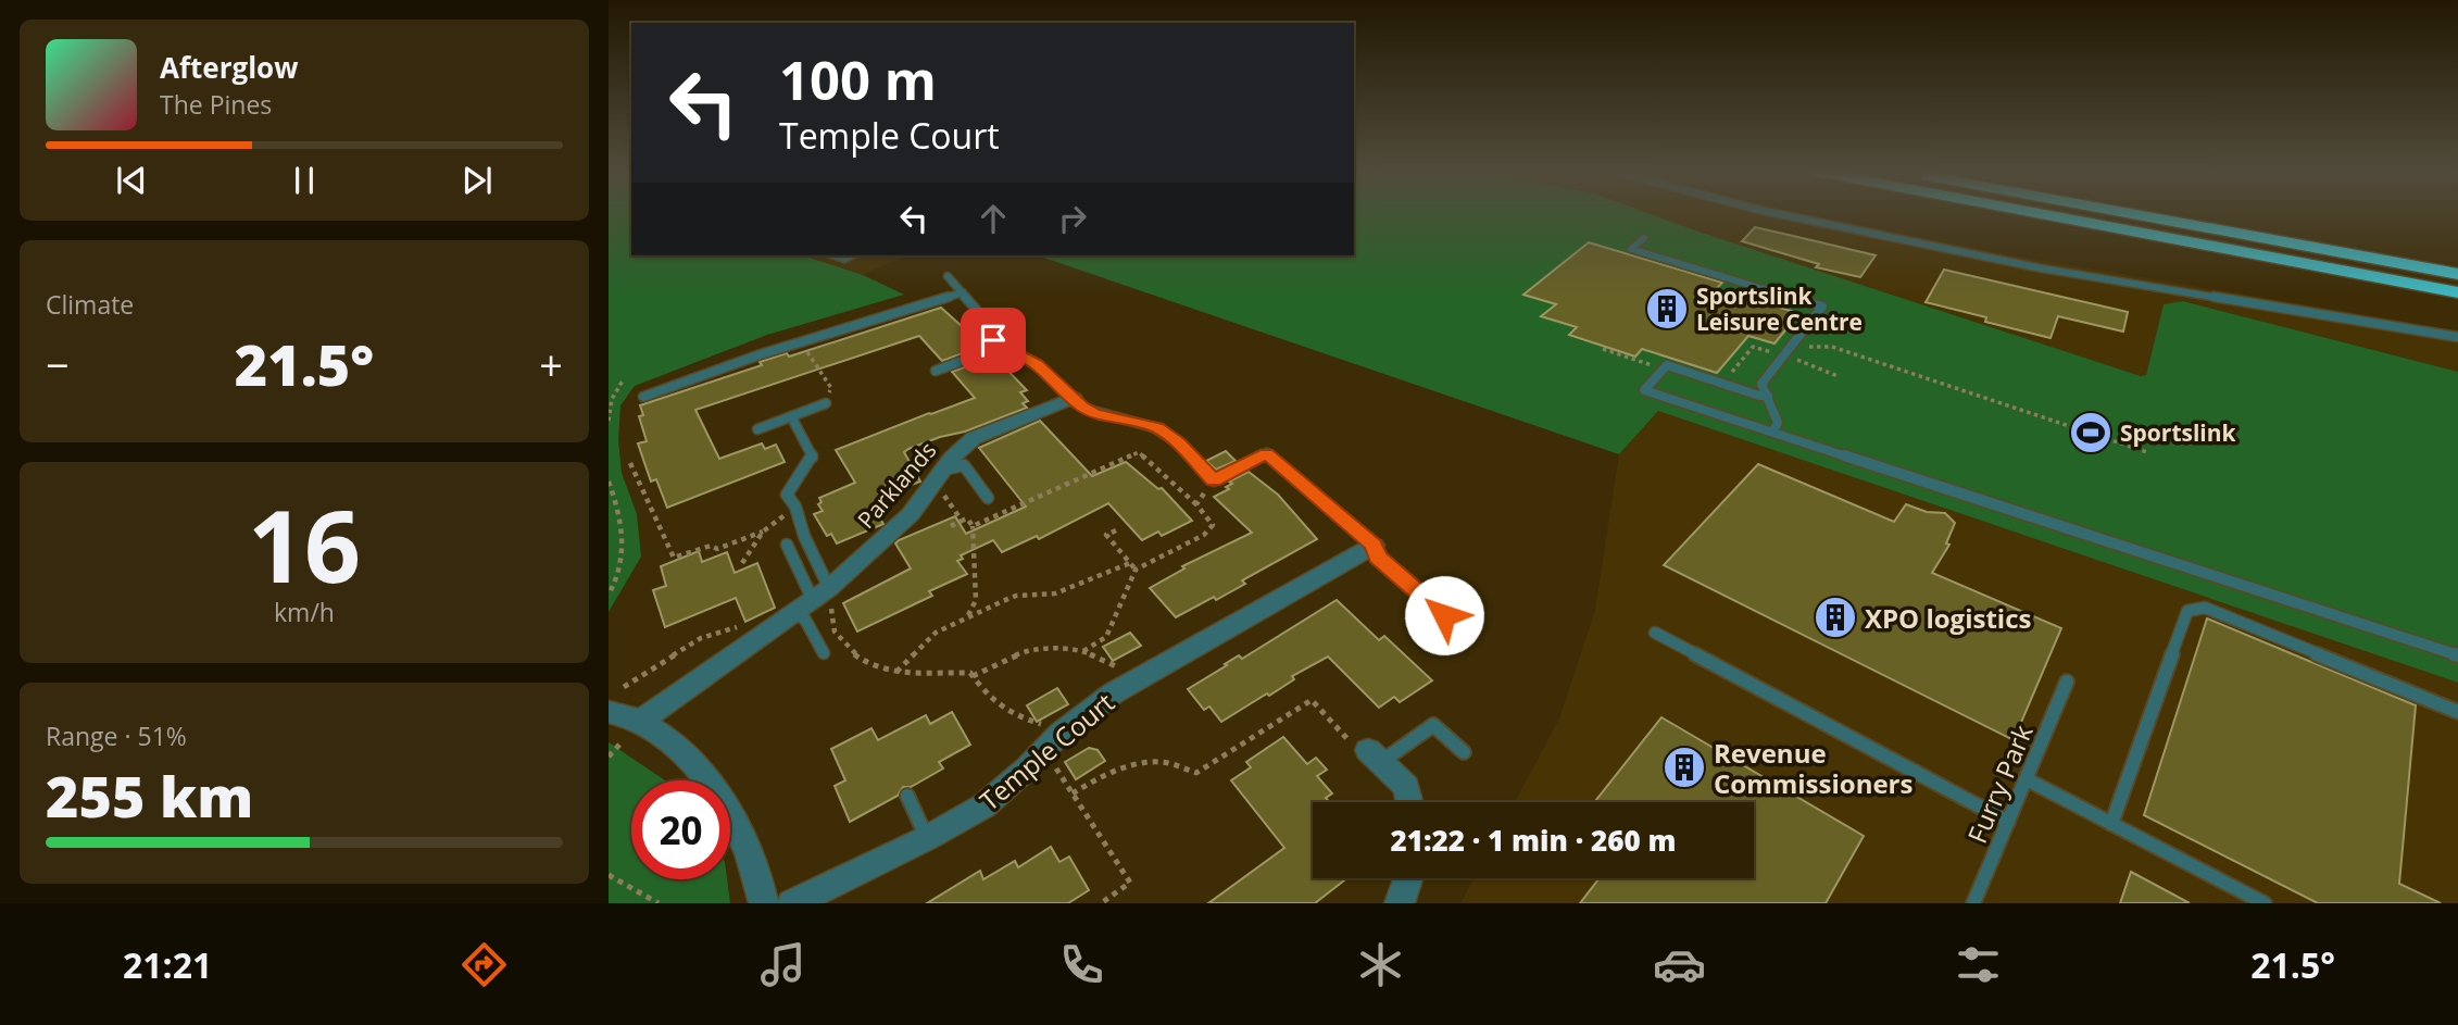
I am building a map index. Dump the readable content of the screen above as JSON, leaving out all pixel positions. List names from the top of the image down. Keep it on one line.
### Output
{"streets":{"street":["Parklands","Temple Court"],"lane":["Furry Park"]},"places":{"building":["Sportslink Leisure Centre","XPO logistics","Revenue Commissioners"],"sports":["Sportslink"]},"page":{"turn":["100 m","Temple Court"],"song":["Afterglow","The Pines"],"tile":["Climate",["16","km/h"],["Range · 51%","255 km"]],"heat":["−","21.5°","+"],"limit":"20","trip":"21:22 · 1 min · 260 m","tabs":["21:21","21.5°"]}}
